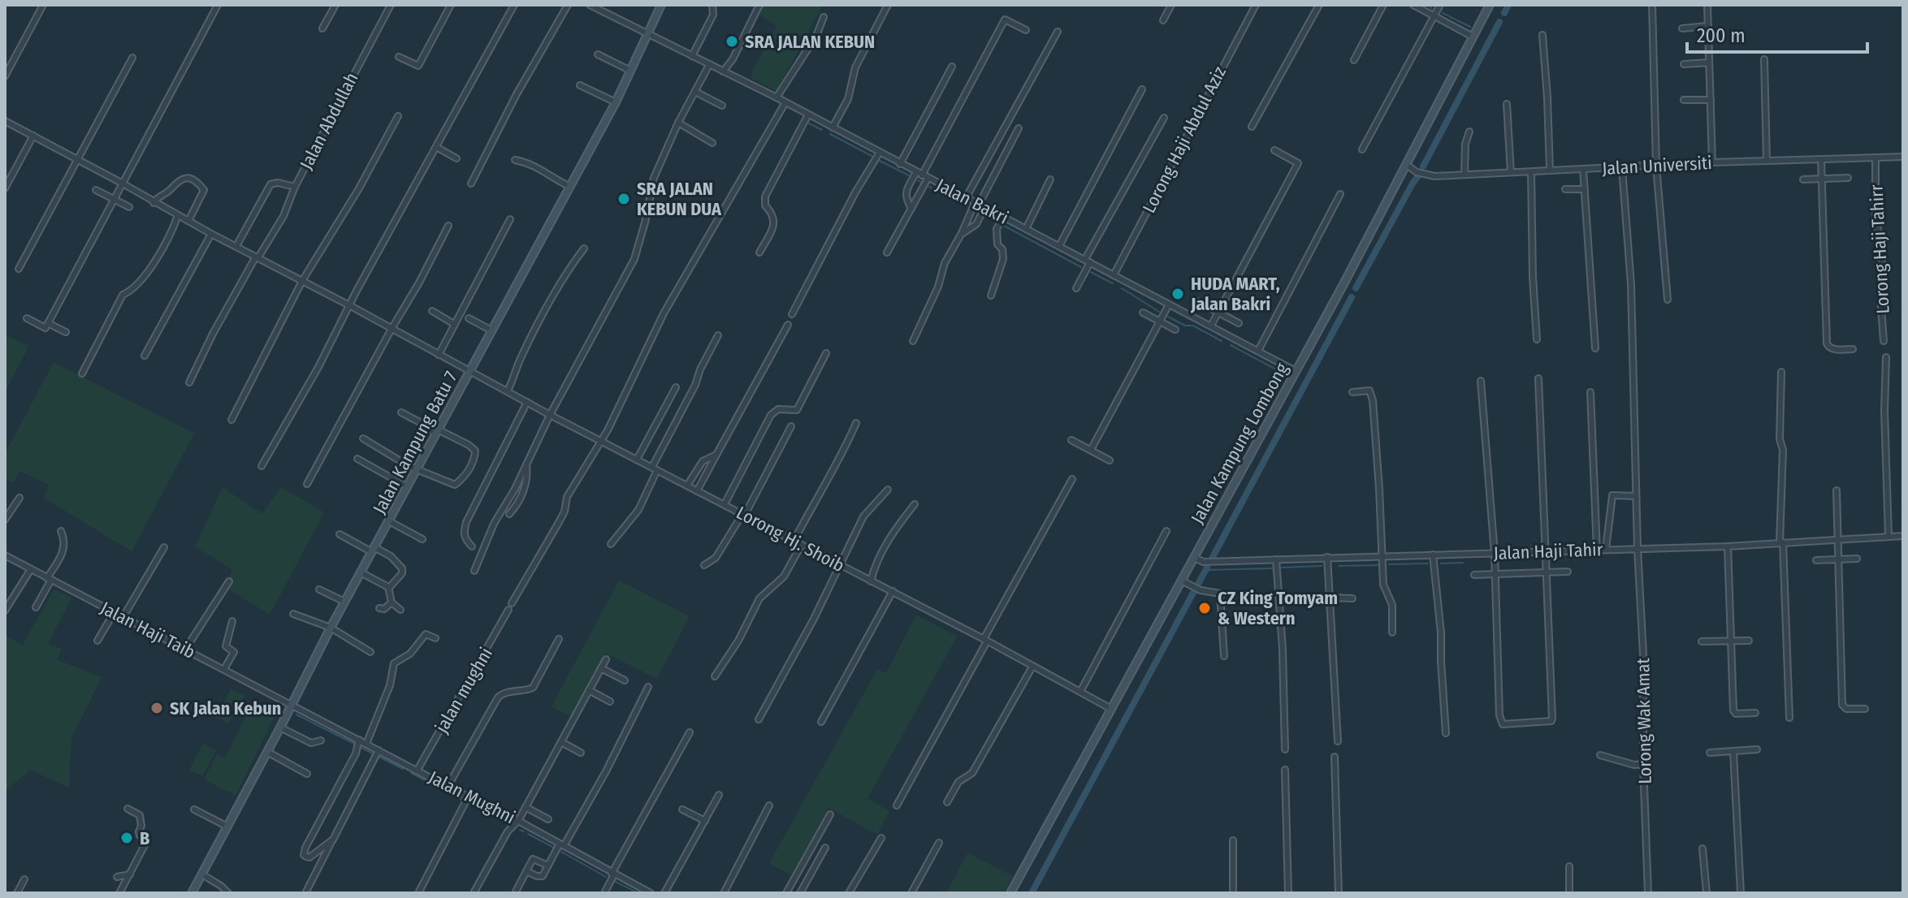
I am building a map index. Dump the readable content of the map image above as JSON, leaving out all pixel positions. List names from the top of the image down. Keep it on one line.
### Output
{"streets":{"street":["Jalan Abdullah","Lorong Haji Abdul Aziz","Jalan Universiti","Jalan Bakri","Lorong Haji Tahirr","Jalan Kampung Batu 7","Jalan Kampung Lombong","Lorong Hj. Shoib","Jalan Haji Tahir","Jalan Haji Taib","jalan mughni","Lorong Wak Amat","Jalan Mughni"]},"crossings":[["Lorong Haji Abdul Aziz","Jalan Bakri"],["Jalan Universiti","Lorong Haji Tahirr"],["Jalan Universiti","Jalan Kampung Lombong"],["Jalan Universiti","Lorong Wak Amat"],["Jalan Bakri","Jalan Kampung Batu 7"],["Jalan Bakri","Jalan Kampung Lombong"],["Jalan Kampung Batu 7","Lorong Hj. Shoib"],["Jalan Kampung Batu 7","Jalan Haji Taib"],["Jalan Kampung Batu 7","Jalan Mughni"],["Jalan Kampung Lombong","Lorong Hj. Shoib"],["Jalan Kampung Lombong","Jalan Haji Tahir"],["Jalan Haji Tahir","Lorong Wak Amat"],["Jalan Haji Taib","Jalan Mughni"],["jalan mughni","Jalan Mughni"]],"places":["SRA JALAN KEBUN","SRA JALAN KEBUN DUA","HUDA MART, Jalan Bakri","CZ King Tomyam & Western","SK Jalan Kebun","B"],"scale_bar":"200 m"}
